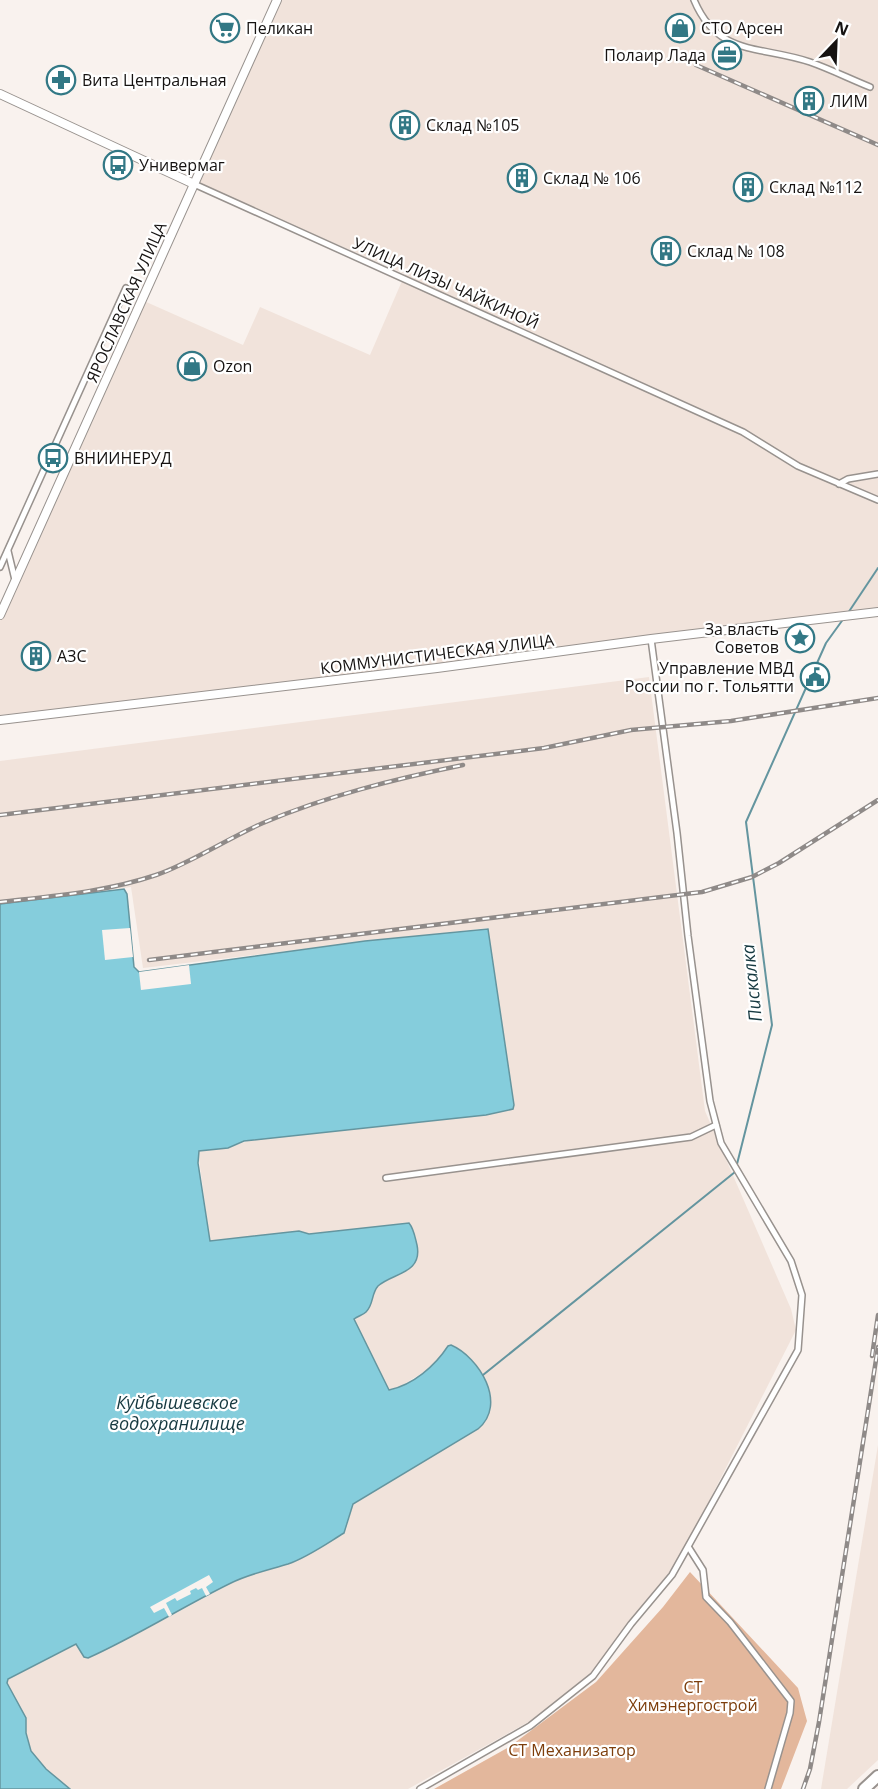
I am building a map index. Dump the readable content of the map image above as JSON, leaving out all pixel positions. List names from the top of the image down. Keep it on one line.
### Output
{"streets":{"main road":["УЛИЦА ЛИЗЫ ЧАЙКИНОЙ","ЯРОСЛАВСКАЯ УЛИЦА","КОММУНИСТИЧЕСКАЯ УЛИЦА"]},"crossings":[["УЛИЦА ЛИЗЫ ЧАЙКИНОЙ","ЯРОСЛАВСКАЯ УЛИЦА"]],"water":["Пискалка","Куйбышевское водохранилище"],"parks":["СТ Химэнергострой","СТ Механизатор"],"places":{"supermarket":["Пеликан"],"shop":["СТО Арсен","Ozon"],"office":["Полаир Лада"],"pharmacy":["Вита Центральная"],"building":["ЛИМ","Склад №105","Склад № 106","Склад №112","Склад № 108","АЗС"],"bus stop":["Универмаг","ВНИИНЕРУД"],"place":["За власть Советов"],"public building":["Управление МВД России по г. Тольятти"]},"north":"top right"}
